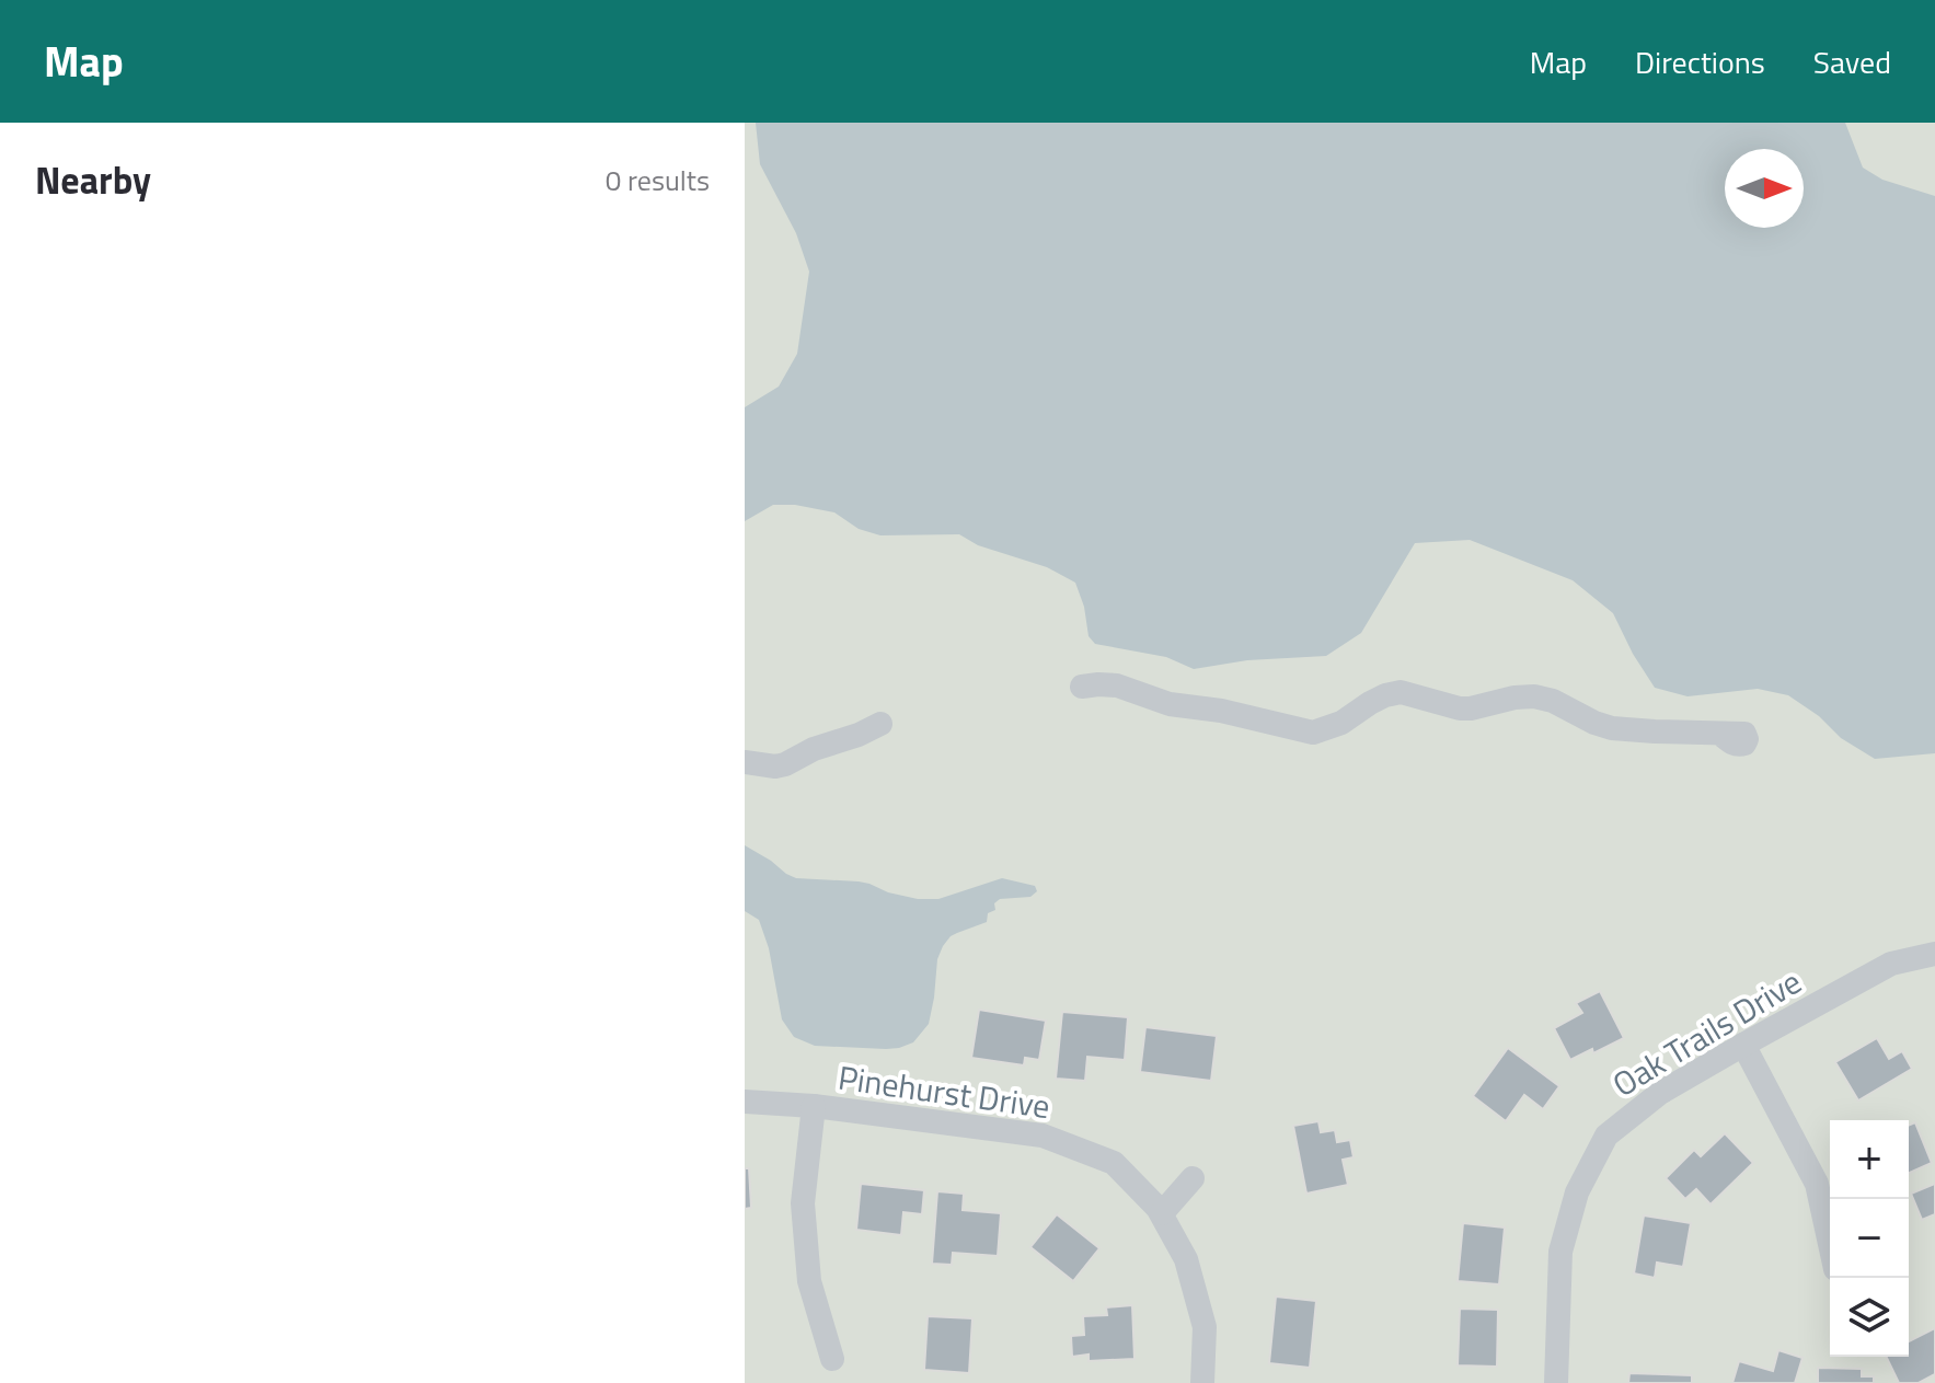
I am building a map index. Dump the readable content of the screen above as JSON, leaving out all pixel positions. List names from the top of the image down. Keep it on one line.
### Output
{"streets":{"street":["Oak Trails Drive","Pinehurst Drive"]},"north":"right","page":{"header":"Map","nav":["Map","Directions","Saved"],"heading":["Nearby","0 results"],"map_buttons":["+","−"]}}
